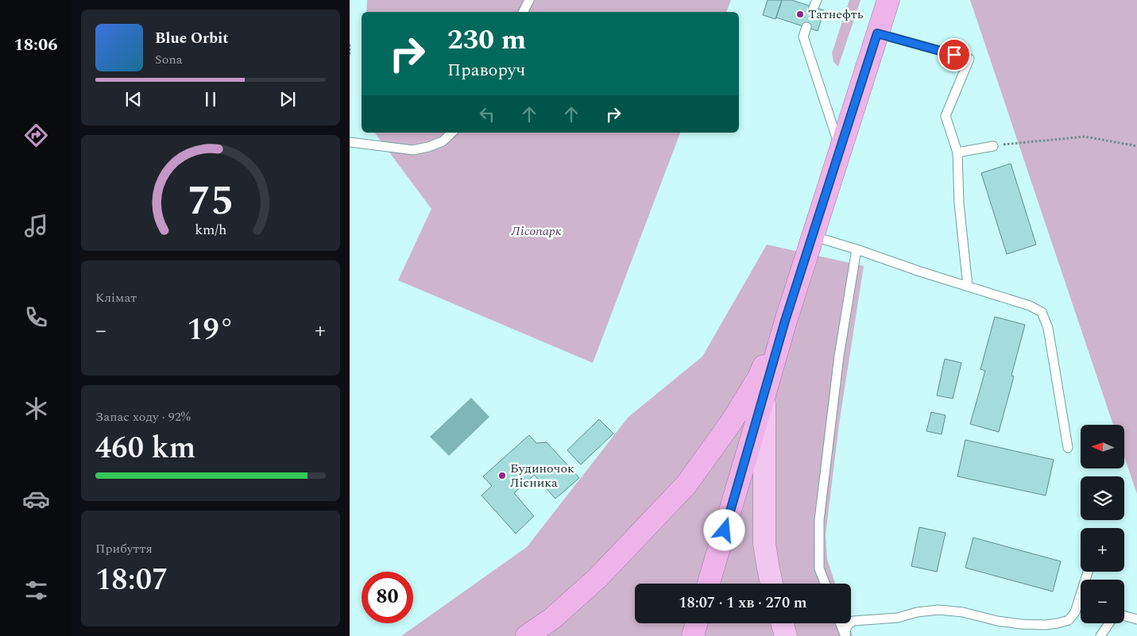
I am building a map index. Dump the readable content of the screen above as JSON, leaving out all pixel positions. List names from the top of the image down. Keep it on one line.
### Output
{"parks":["Лісопарк"],"places":["Татнефть","Будиночок Лісника"],"north":"left","page":{"tabs":"18:06","turn":["230 m","Праворуч"],"song":["Blue Orbit","Sona"],"tile":["Клімат",["Запас ходу · 92%","460 km"],["Прибуття","18:07"]],"heat":["−","19°","+"],"map_buttons":["+","−"],"limit":"80","trip":"18:07 · 1 хв · 270 m","gauge":["75","km/h"]}}
